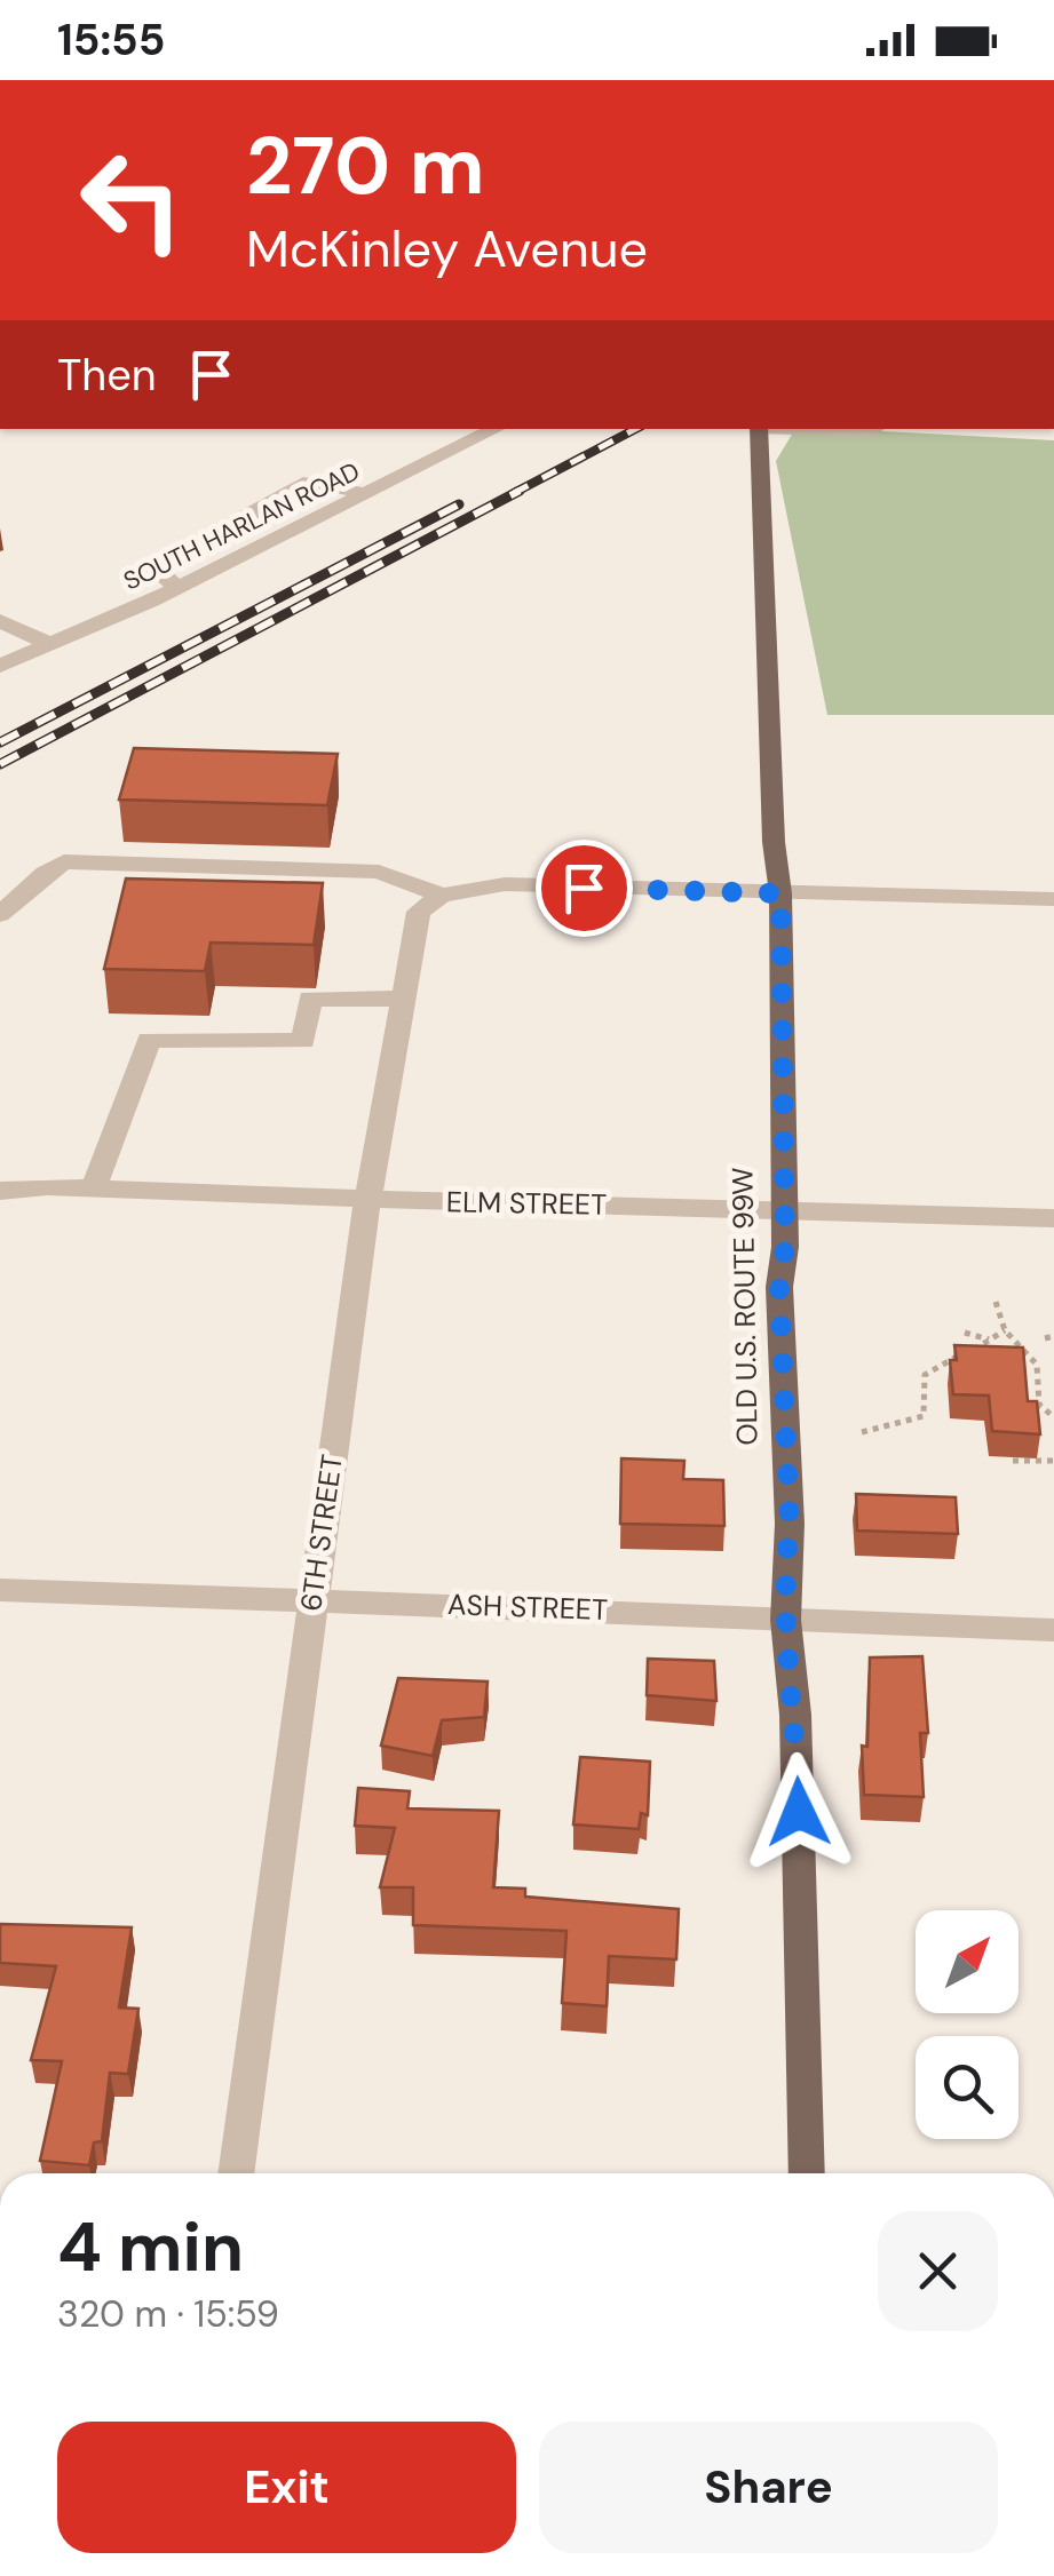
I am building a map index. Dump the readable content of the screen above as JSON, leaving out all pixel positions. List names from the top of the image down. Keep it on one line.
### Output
{"streets":{"main road":["OLD U.S. ROUTE 99W"],"street":["SOUTH HARLAN ROAD","ELM STREET","6TH STREET","ASH STREET"]},"crossings":[["ELM STREET","OLD U.S. ROUTE 99W"],["ELM STREET","6TH STREET"],["OLD U.S. ROUTE 99W","ASH STREET"],["6TH STREET","ASH STREET"]],"north":"top right","page":{"status":"15:55","turn":["270 m","McKinley Avenue"],"then":"Then","heading":["4 min","320 m · 15:59"],"buttons":["Exit","Share"]}}
